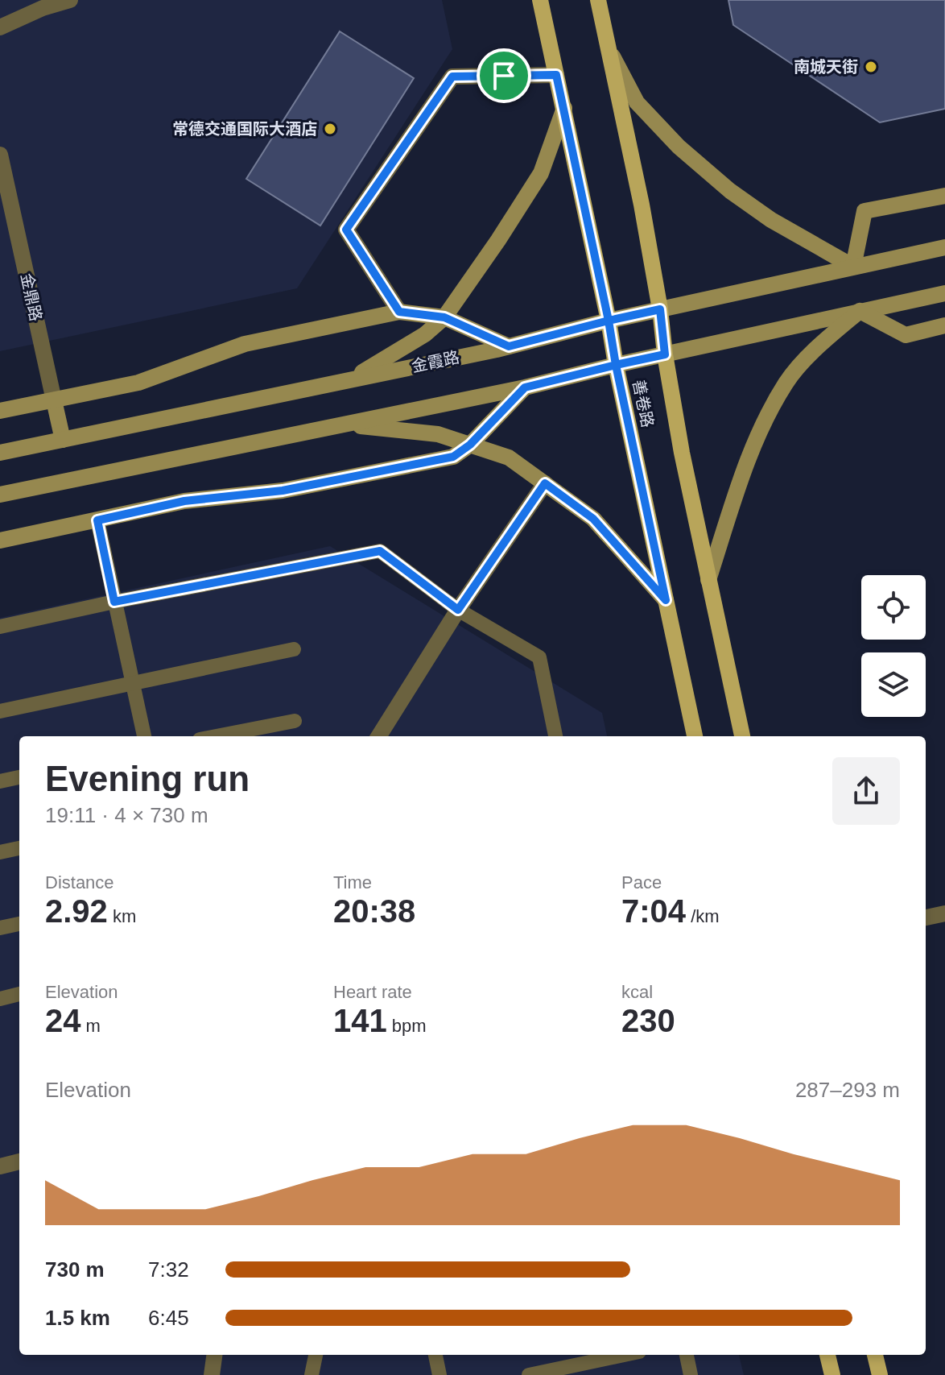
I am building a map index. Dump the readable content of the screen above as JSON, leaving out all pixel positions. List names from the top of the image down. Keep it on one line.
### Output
{"streets":{"main road":["金鼎路","金霞路","善卷路"]},"crossings":[["金鼎路","金霞路"],["金霞路","善卷路"]],"places":["南城天街","常德交通国际大酒店"],"page":{"heading":["Evening run","19:11 · 4 × 730 m"],"stats":[["Distance","2.92 km"],["Time","20:38"],["Pace","7:04 /km"],["Elevation","24 m"],["Heart rate","141 bpm"],["kcal","230"]],"chart":["Elevation","287–293 m"],"list":[{"name":"730 m","note":"7:32"},{"name":"1.5 km","note":"6:45"}]}}
